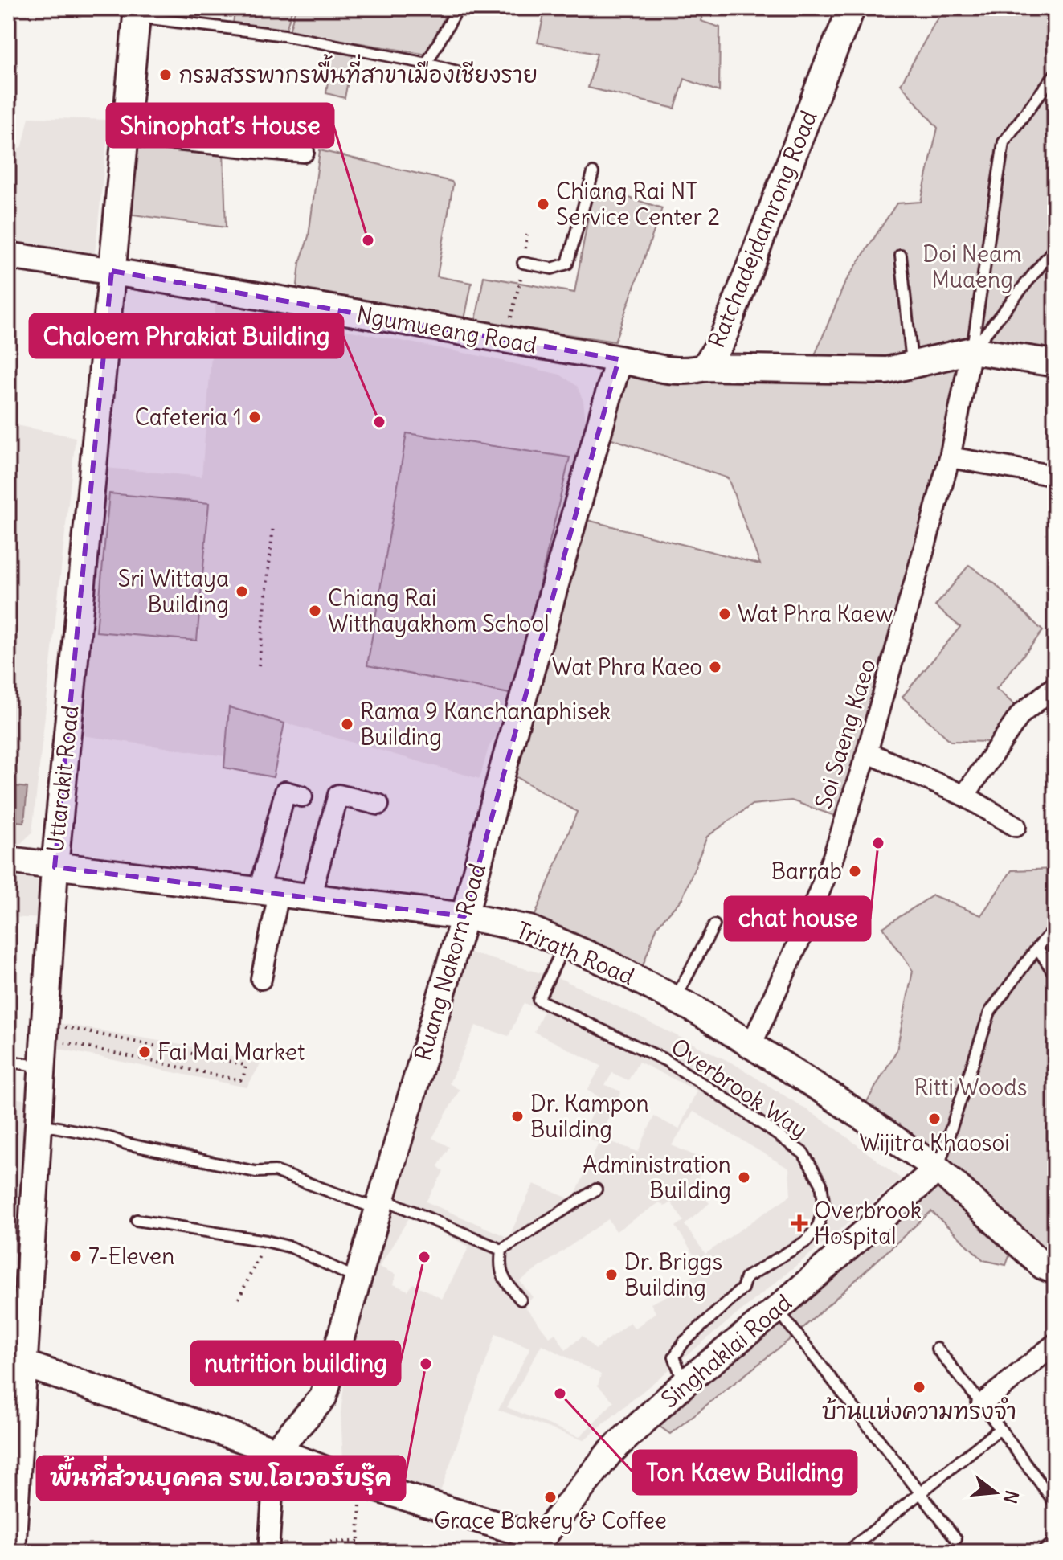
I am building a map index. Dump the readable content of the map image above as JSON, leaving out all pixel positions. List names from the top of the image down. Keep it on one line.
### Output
{"streets":{"street":["Ratchadejdamrong Road","Ngumueang Road","Soi Saeng Kaeo","Uttarakit Road","Trirath Road","Ruang Nakorn Road","Singhaklai Road"],"lane":["Overbrook Way"]},"crossings":[["Ratchadejdamrong Road","Ngumueang Road"],["Ratchadejdamrong Road","Ruang Nakorn Road"],["Ngumueang Road","Uttarakit Road"],["Ngumueang Road","Ruang Nakorn Road"],["Soi Saeng Kaeo","Trirath Road"],["Uttarakit Road","Trirath Road"],["Trirath Road","Ruang Nakorn Road"],["Trirath Road","Overbrook Way"],["Trirath Road","Singhaklai Road"],["Overbrook Way","Singhaklai Road"]],"parks":["Doi Neam Muaeng","Ritti Woods"],"places":{"other":["กรมสรรพากรพื้นที่สาขาเมืองเชียงราย","Chiang Rai NT Service Center 2","Shinophat’s House","Cafeteria 1","Chaloem Phrakiat Building","Sri Wittaya Building","Chiang Rai Witthayakhom School","Wat Phra Kaew","Wat Phra Kaeo","Rama 9 Kanchanaphisek Building","chat house","Barrab","Fai Mai Market","Dr. Kampon Building","Wijitra Khaosoi","Administration Building","7-Eleven","nutrition building","Dr. Briggs Building","พื้นที่ส่วนบุคคล รพ.โอเวอร์บรุ๊ค","บ้านแห่งความทรงจำ","Ton Kaew Building","Grace Bakery & Coffee"],"health":["Overbrook Hospital"]},"north":"right"}
